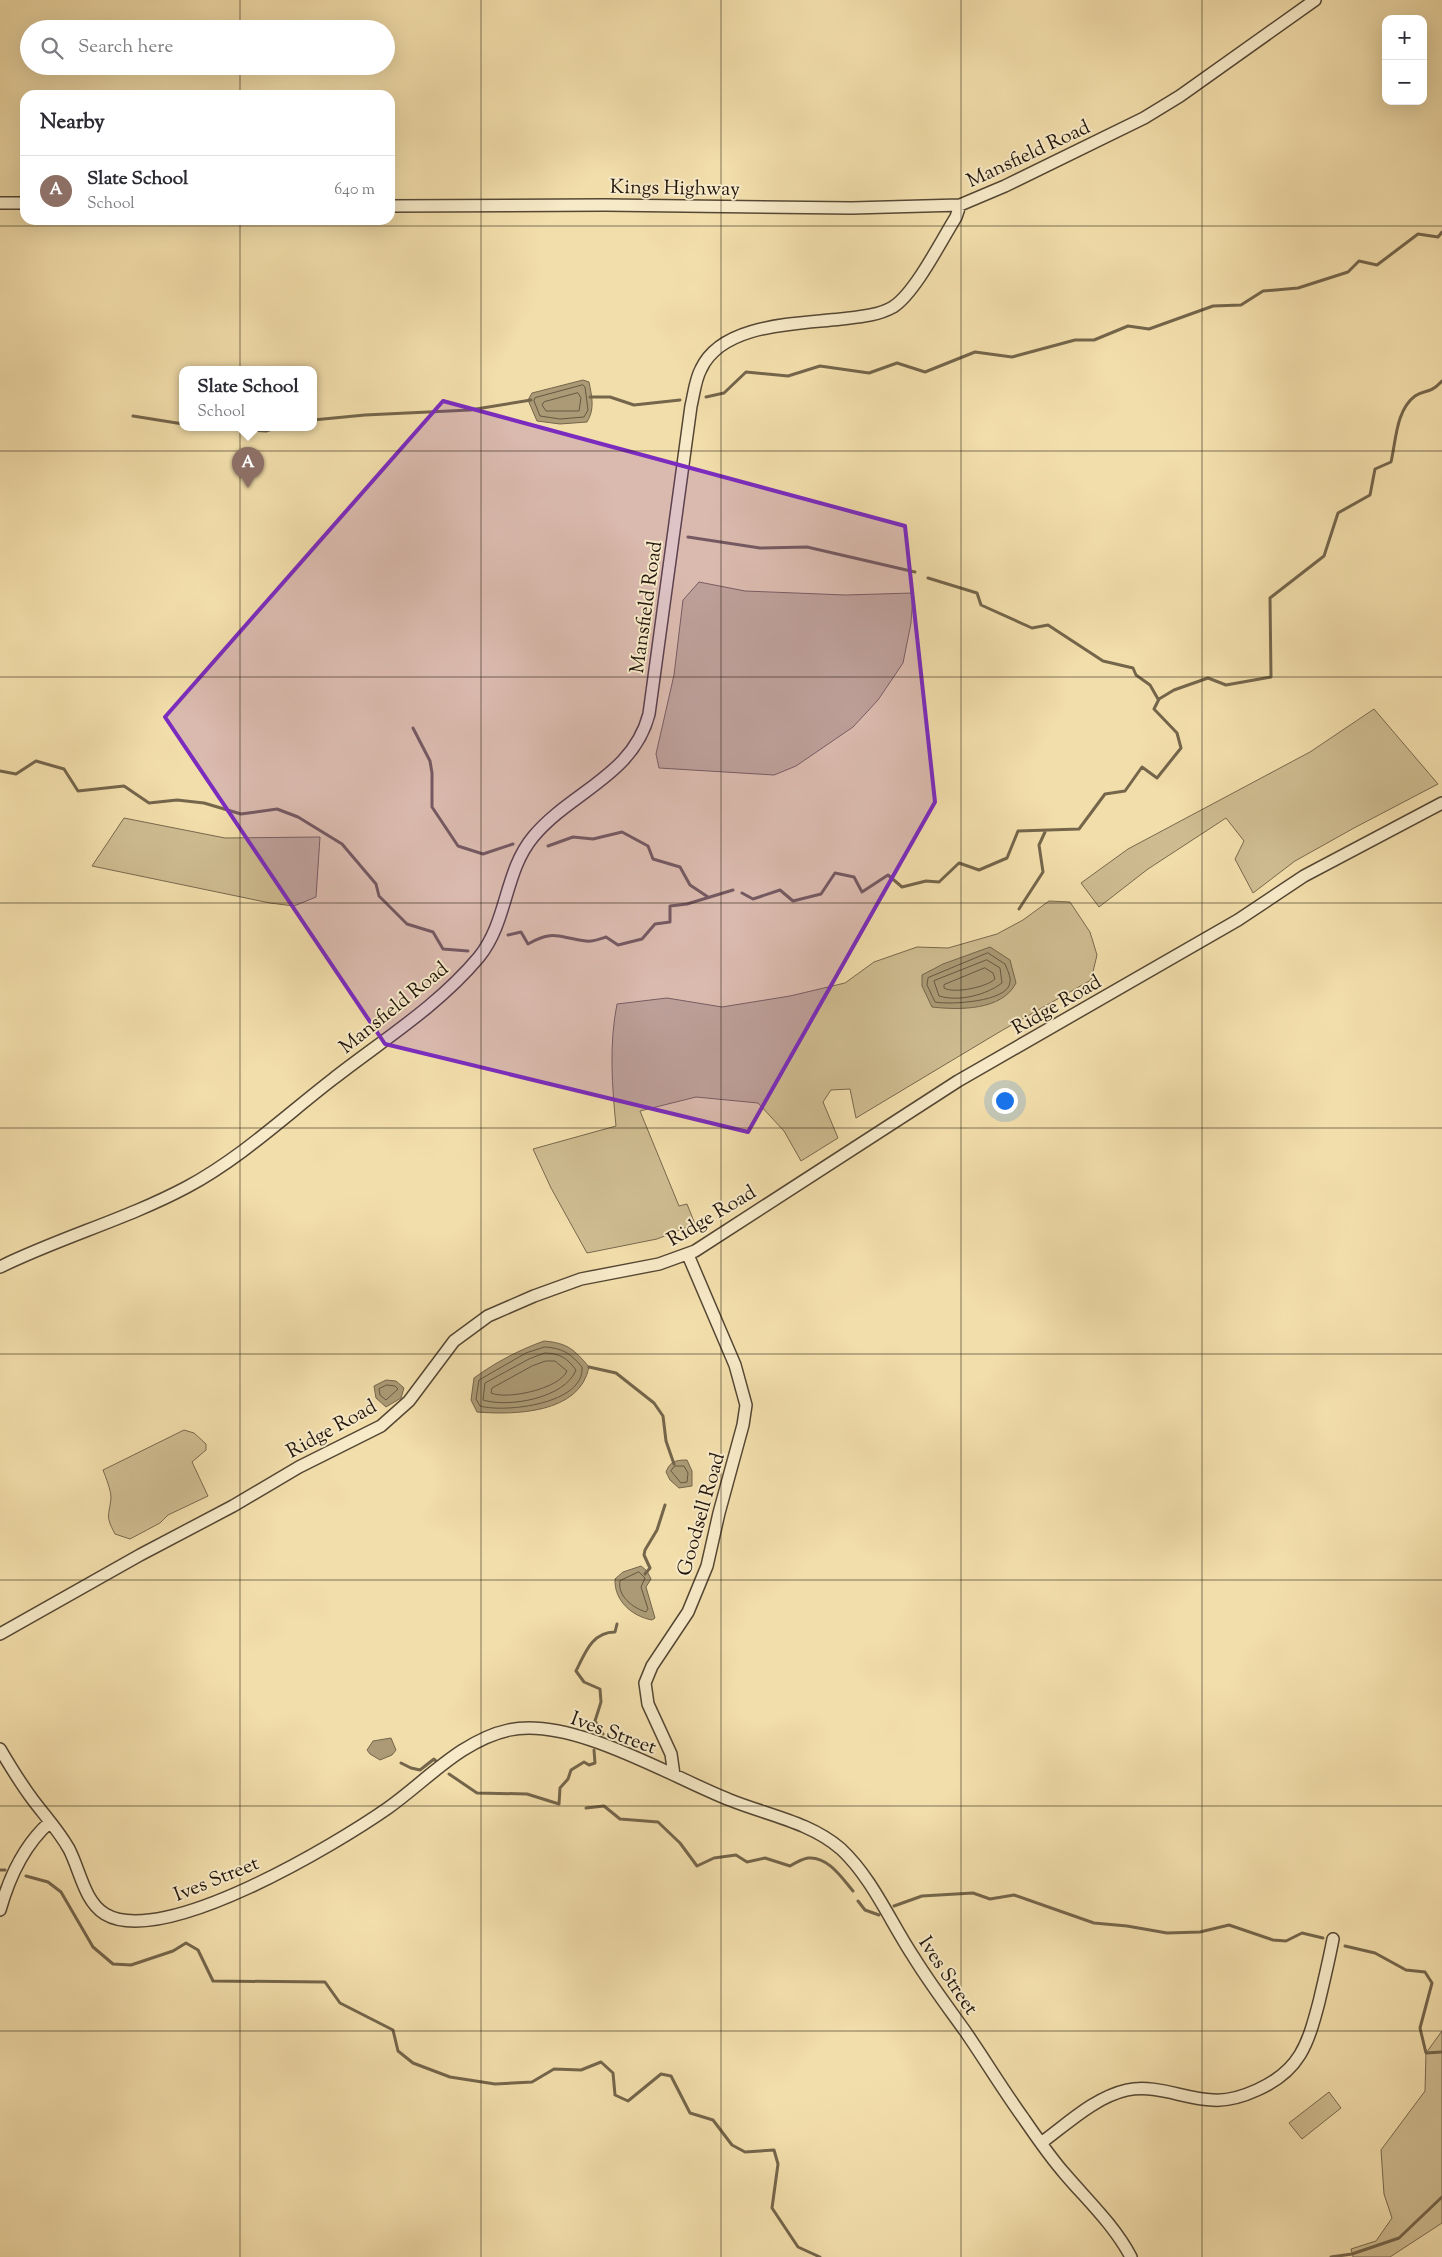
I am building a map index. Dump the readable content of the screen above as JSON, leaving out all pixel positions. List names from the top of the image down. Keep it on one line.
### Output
{"streets":{"street":["Mansfield Road","Kings Highway","Ridge Road","Goodsell Road","Ives Street"]},"crossings":[["Mansfield Road","Kings Highway"],["Ridge Road","Goodsell Road"],["Goodsell Road","Ives Street"]],"page":{"map_buttons":["+","−"],"search":"Search here","heading":"Nearby","list":[{"mark":"A","name":"Slate School","note":"School","value":"640 m"}],"popup":["Slate School","School"],"pins":"A"}}
